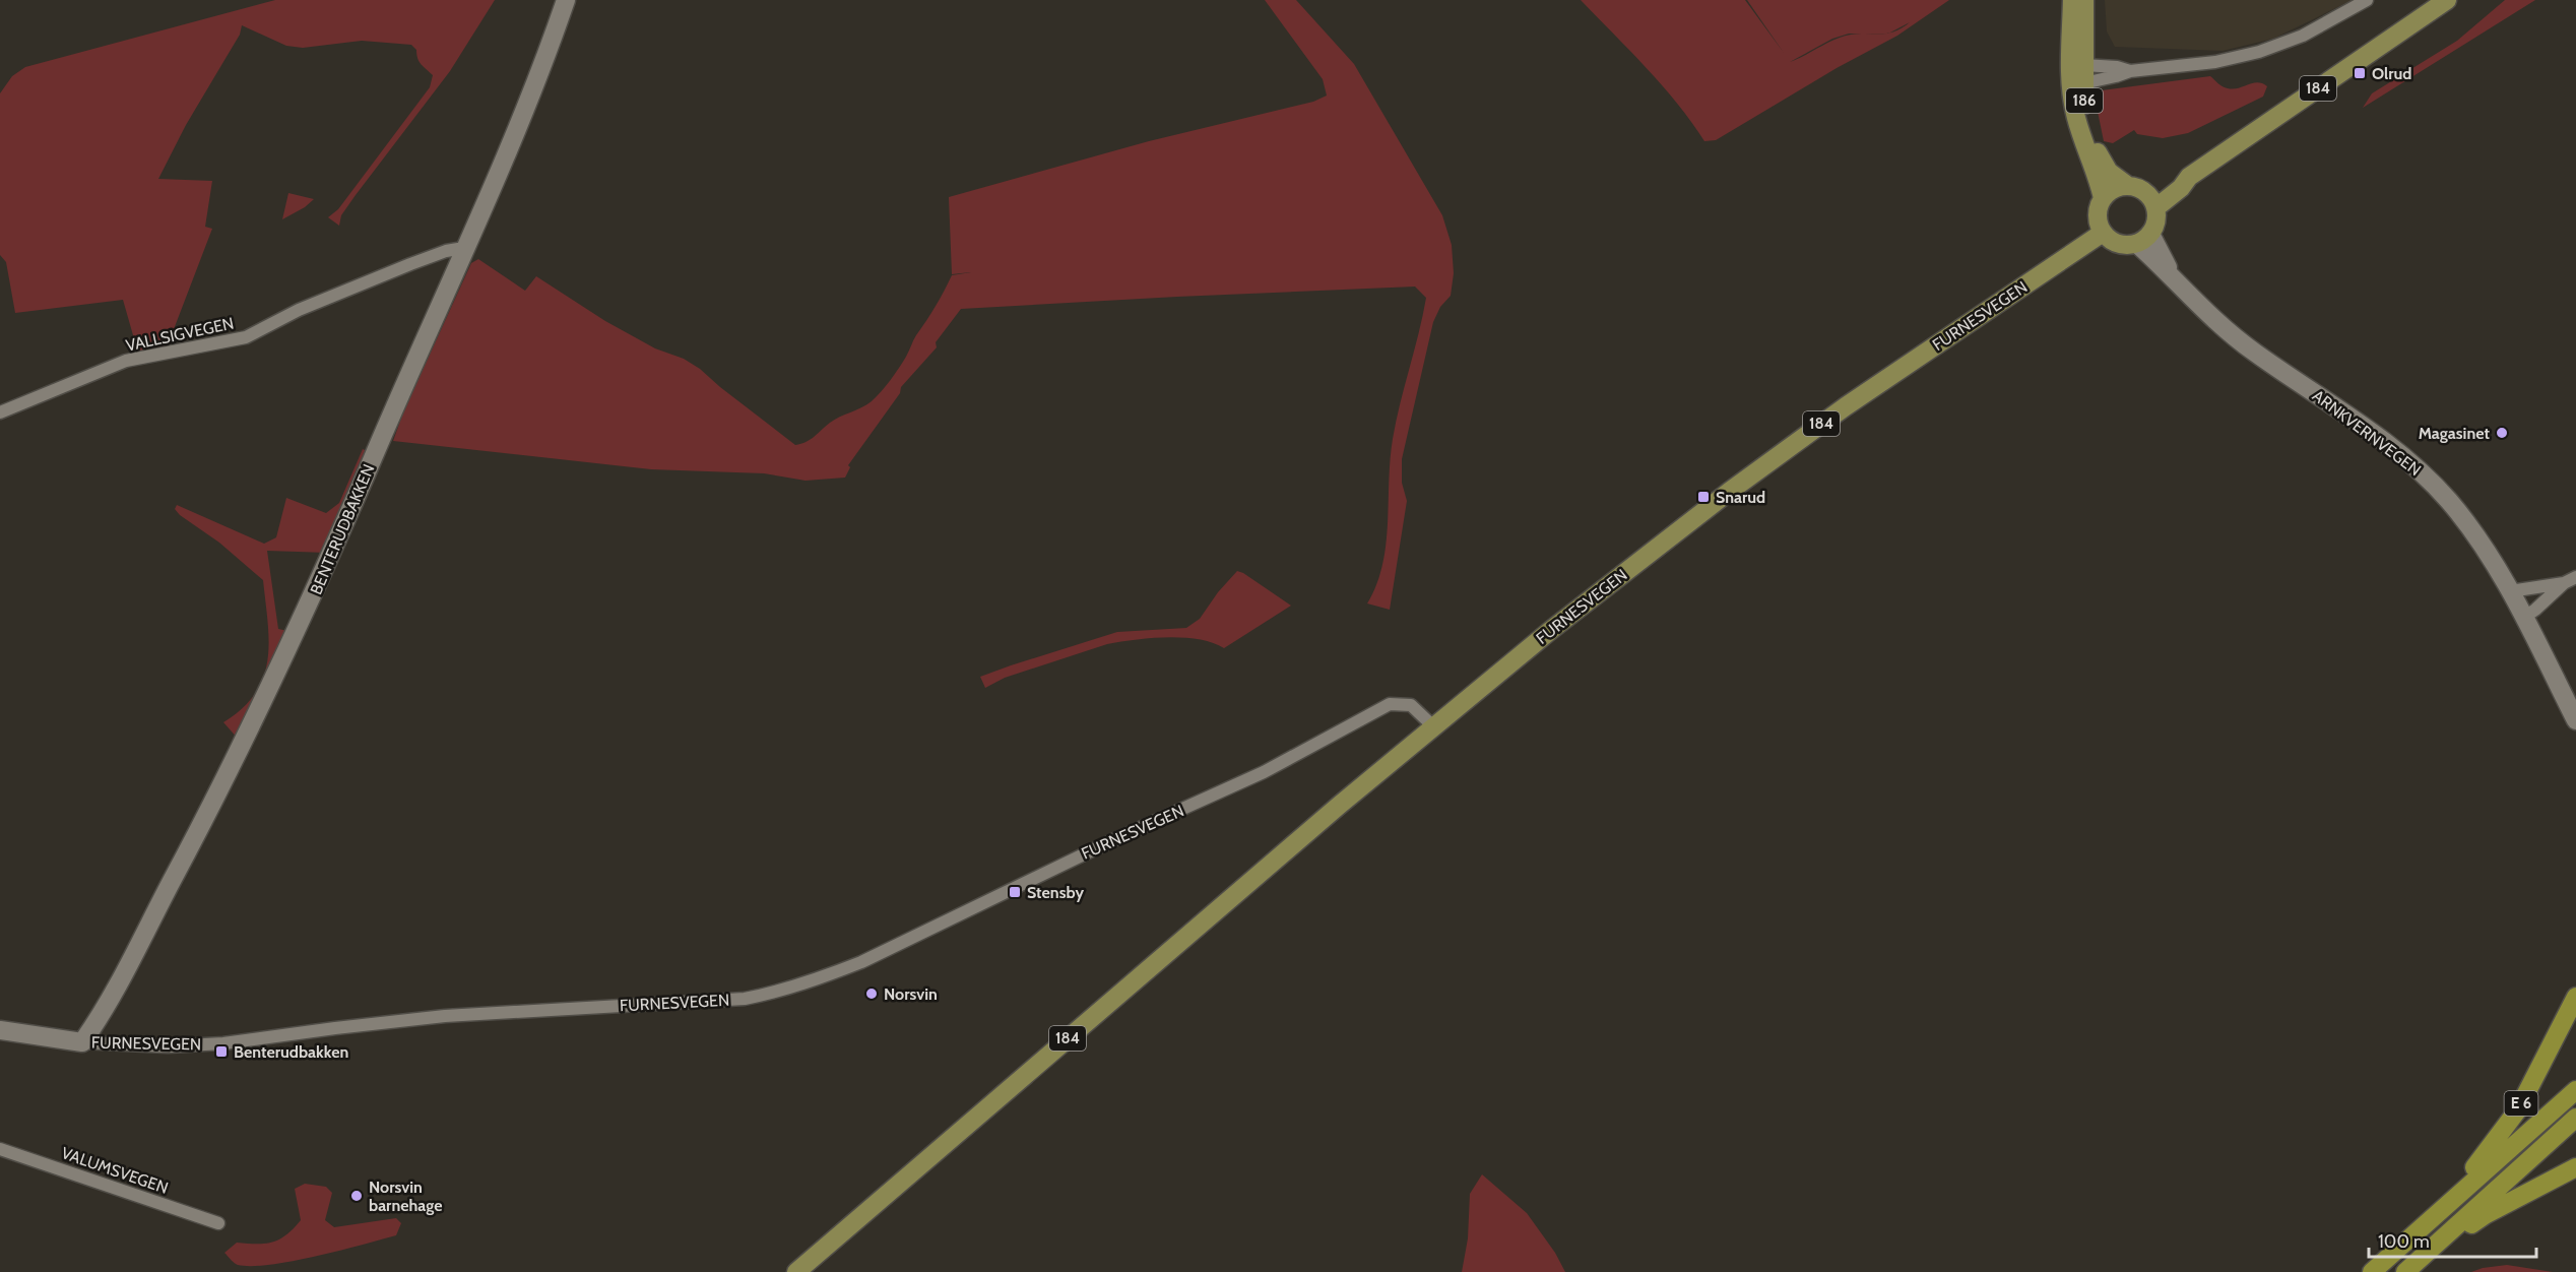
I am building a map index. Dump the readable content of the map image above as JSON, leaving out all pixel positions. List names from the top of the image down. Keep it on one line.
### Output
{"streets":{"highway":["E 6"],"main road":["184","186","FURNESVEGEN","ARNKVERNVEGEN","BENTERUDBAKKEN"],"street":["VALLSIGVEGEN","VALUMSVEGEN"]},"crossings":[["184","186"],["184","FURNESVEGEN"],["184","ARNKVERNVEGEN"],["186","FURNESVEGEN"],["186","ARNKVERNVEGEN"],["FURNESVEGEN","ARNKVERNVEGEN"],["FURNESVEGEN","BENTERUDBAKKEN"],["VALLSIGVEGEN","BENTERUDBAKKEN"]],"places":{"transit":["Olrud","Snarud","Stensby","Benterudbakken"],"other":["Magasinet","Norsvin","Norsvin barnehage"]},"scale_bar":"100 m"}
